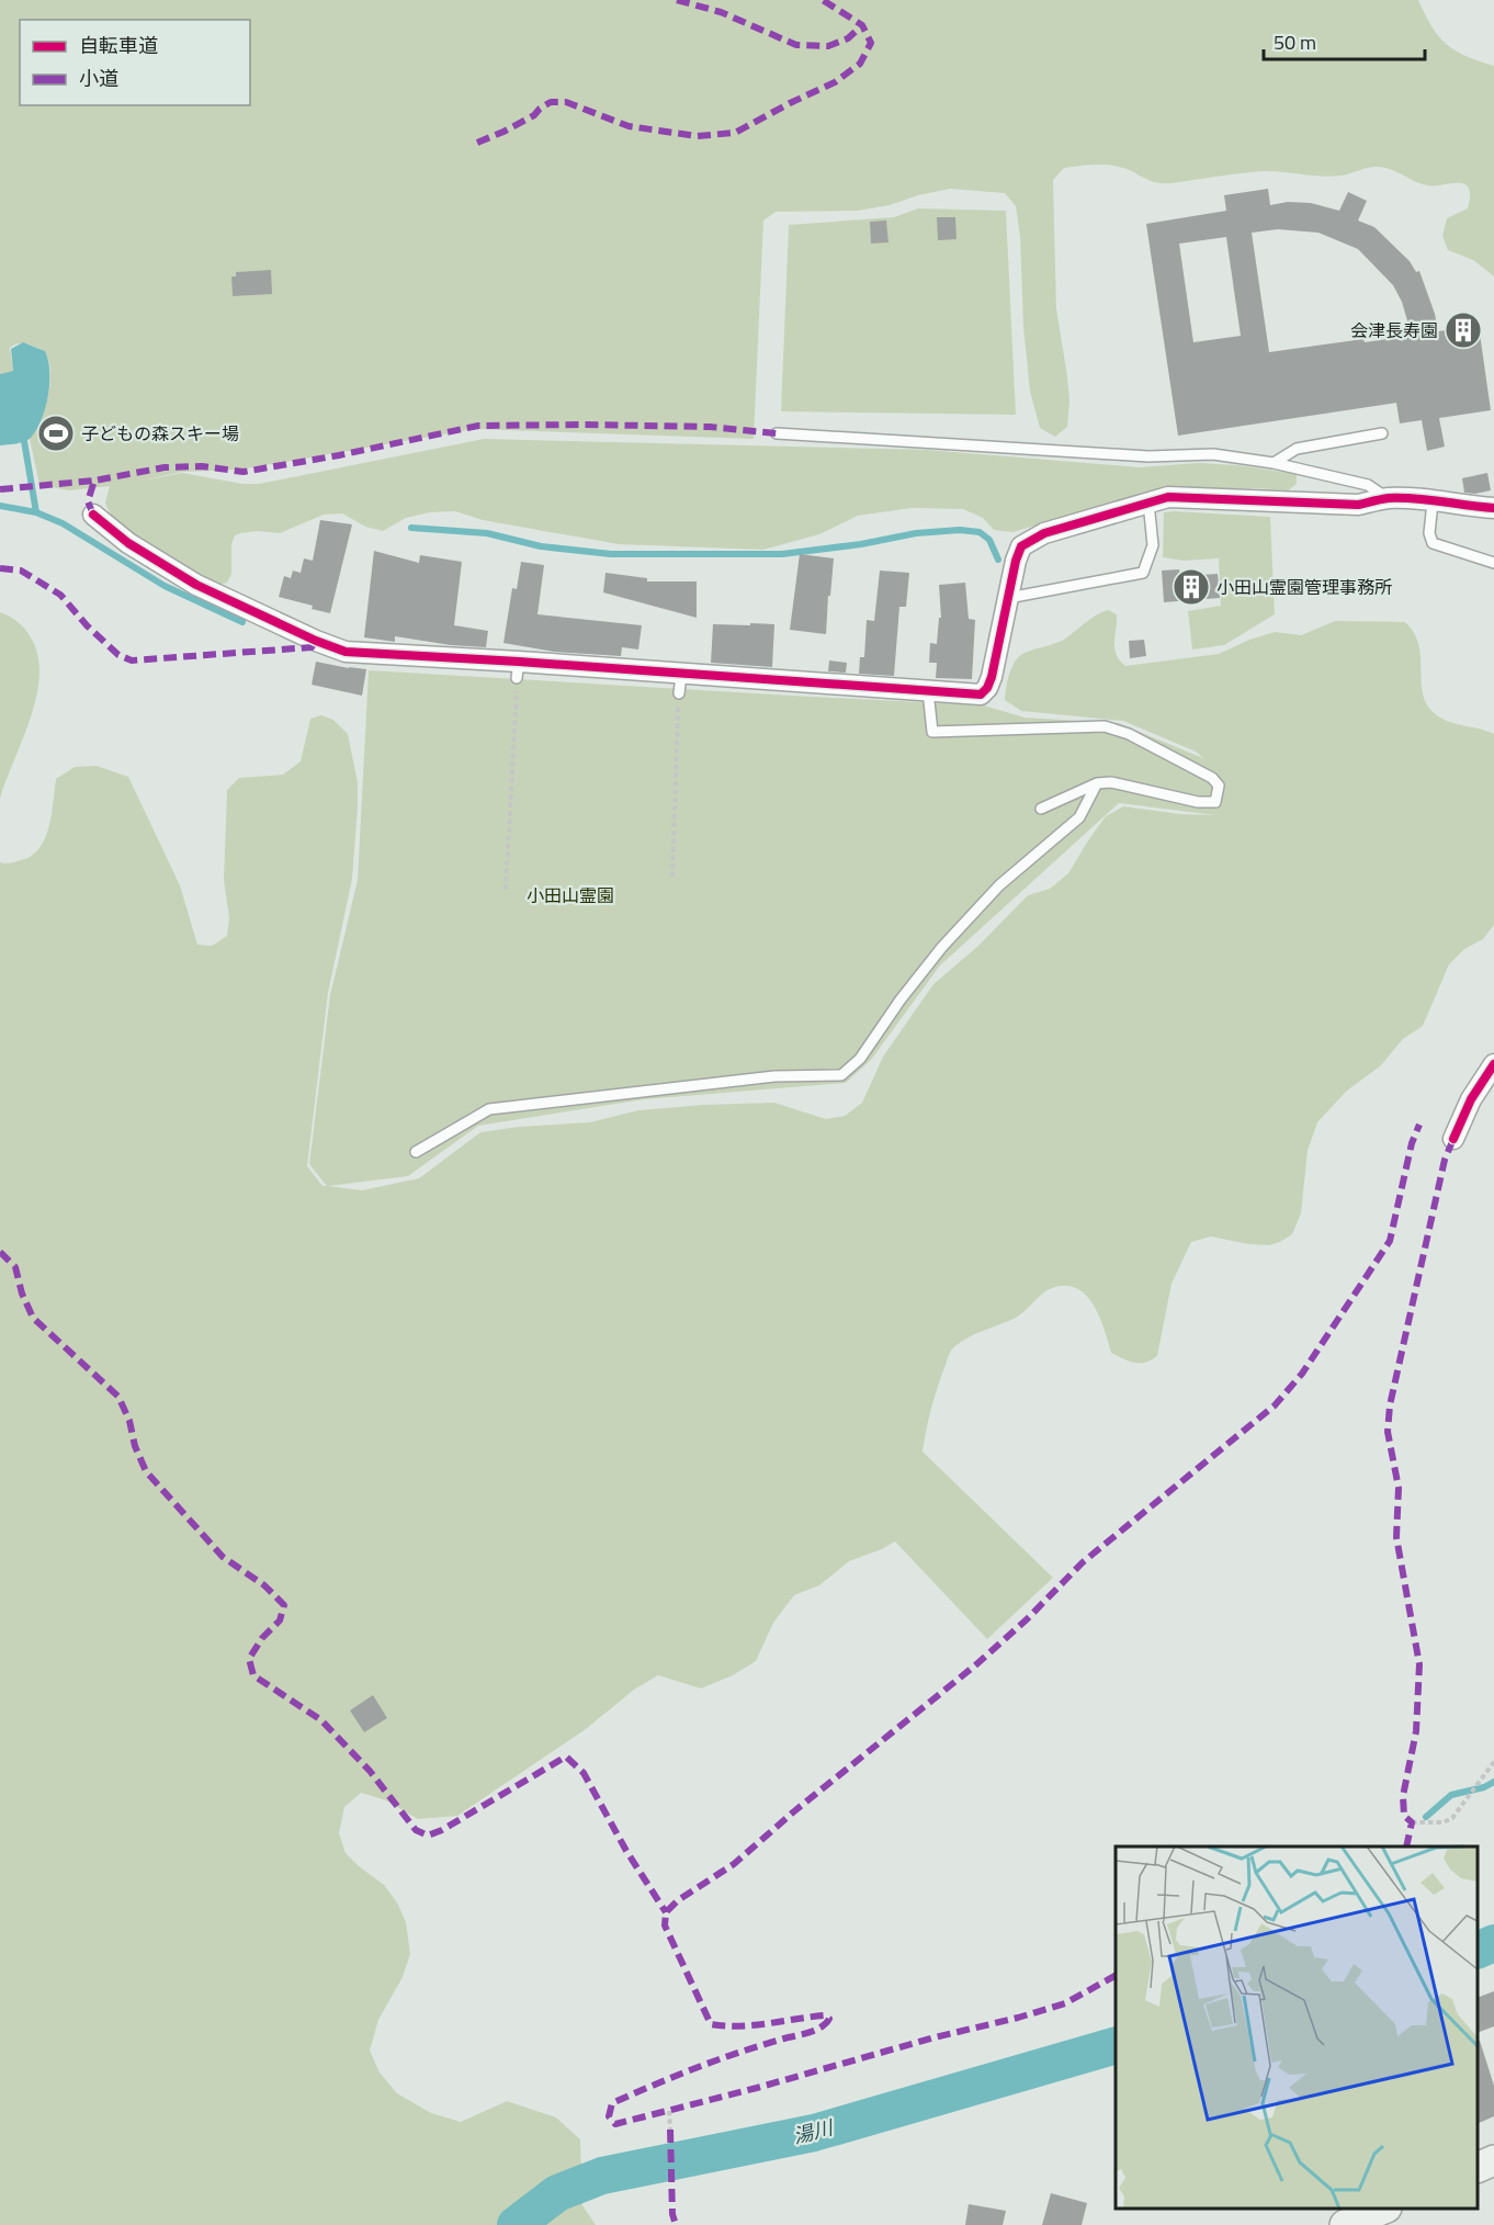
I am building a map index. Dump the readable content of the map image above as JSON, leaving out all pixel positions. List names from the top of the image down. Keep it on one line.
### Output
{"water":["湯川"],"parks":["小田山霊園"],"places":{"building":["会津長寿園","小田山霊園管理事務所"],"sports":["子どもの森スキー場"]},"legend":["自転車道","小道"],"scale_bar":"50 m"}
